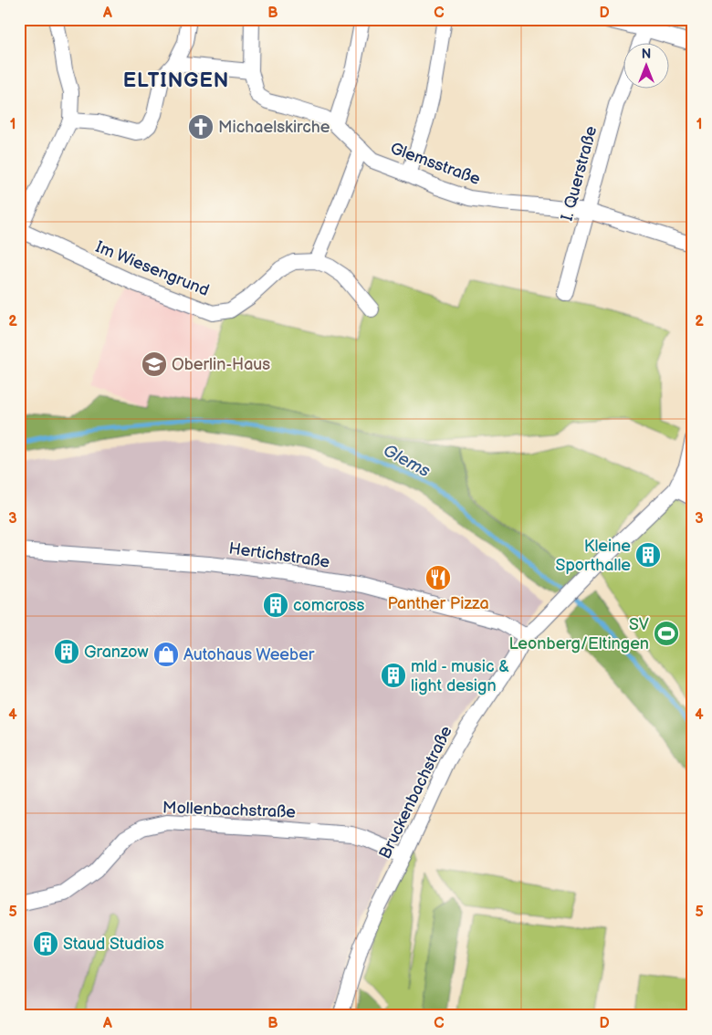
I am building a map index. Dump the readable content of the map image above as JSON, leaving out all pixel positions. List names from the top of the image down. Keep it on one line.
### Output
{"streets":{"street":["Glemsstraße","I. Querstraße","Im Wiesengrund","Hertichstraße","Bruckenbachstraße","Mollenbachstraße"]},"crossings":[["Glemsstraße","I. Querstraße"],["Hertichstraße","Bruckenbachstraße"],["Bruckenbachstraße","Mollenbachstraße"]],"districts":["ELTINGEN"],"water":["Glems"],"places":{"church":["Michaelskirche"],"school or university":["Oberlin-Haus"],"building":["Kleine Sporthalle","comcross","Granzow","mld - music & light design","Staud Studios"],"restaurant":["Panther Pizza"],"sports":["SV Leonberg/Eltingen"],"shop":["Autohaus Weeber"]},"north":"top","grid":{"columns":["A","B","C","D"],"rows":["1","2","3","4","5"]}}
